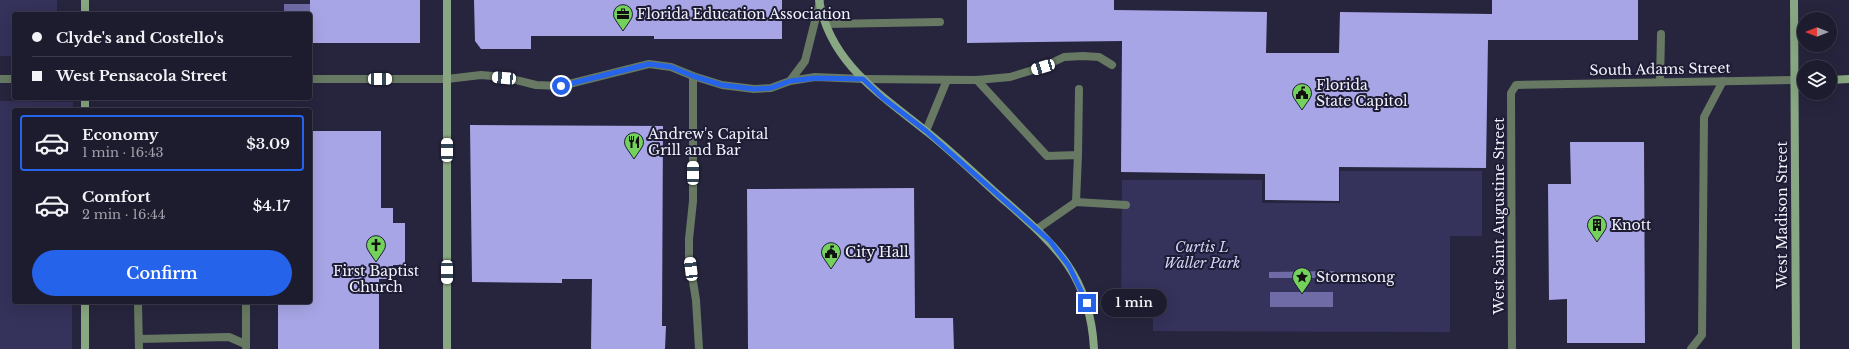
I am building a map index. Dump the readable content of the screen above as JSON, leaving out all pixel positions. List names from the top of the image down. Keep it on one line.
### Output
{"streets":{"main road":["West Madison Street"],"street":["South Adams Street","West Saint Augustine Street"]},"crossings":[["South Adams Street","West Madison Street"],["South Adams Street","West Saint Augustine Street"]],"parks":["Curtis L Waller Park"],"places":{"office":["Florida Education Association"],"public building":["Florida State Capitol","City Hall"],"restaurant":["Andrew's Capital Grill and Bar"],"building":["Knott"],"church":["First Baptist Church"],"place":["Stormsong"]},"north":"left","page":{"banner":["Clyde's and Costello's","West Pensacola Street"],"list":[{"name":"Economy","note":"1 min · 16:43","value":"$3.09"},{"name":"Comfort","note":"2 min · 16:44","value":"$4.17"}],"buttons":"Confirm","bubble":"1 min"}}
